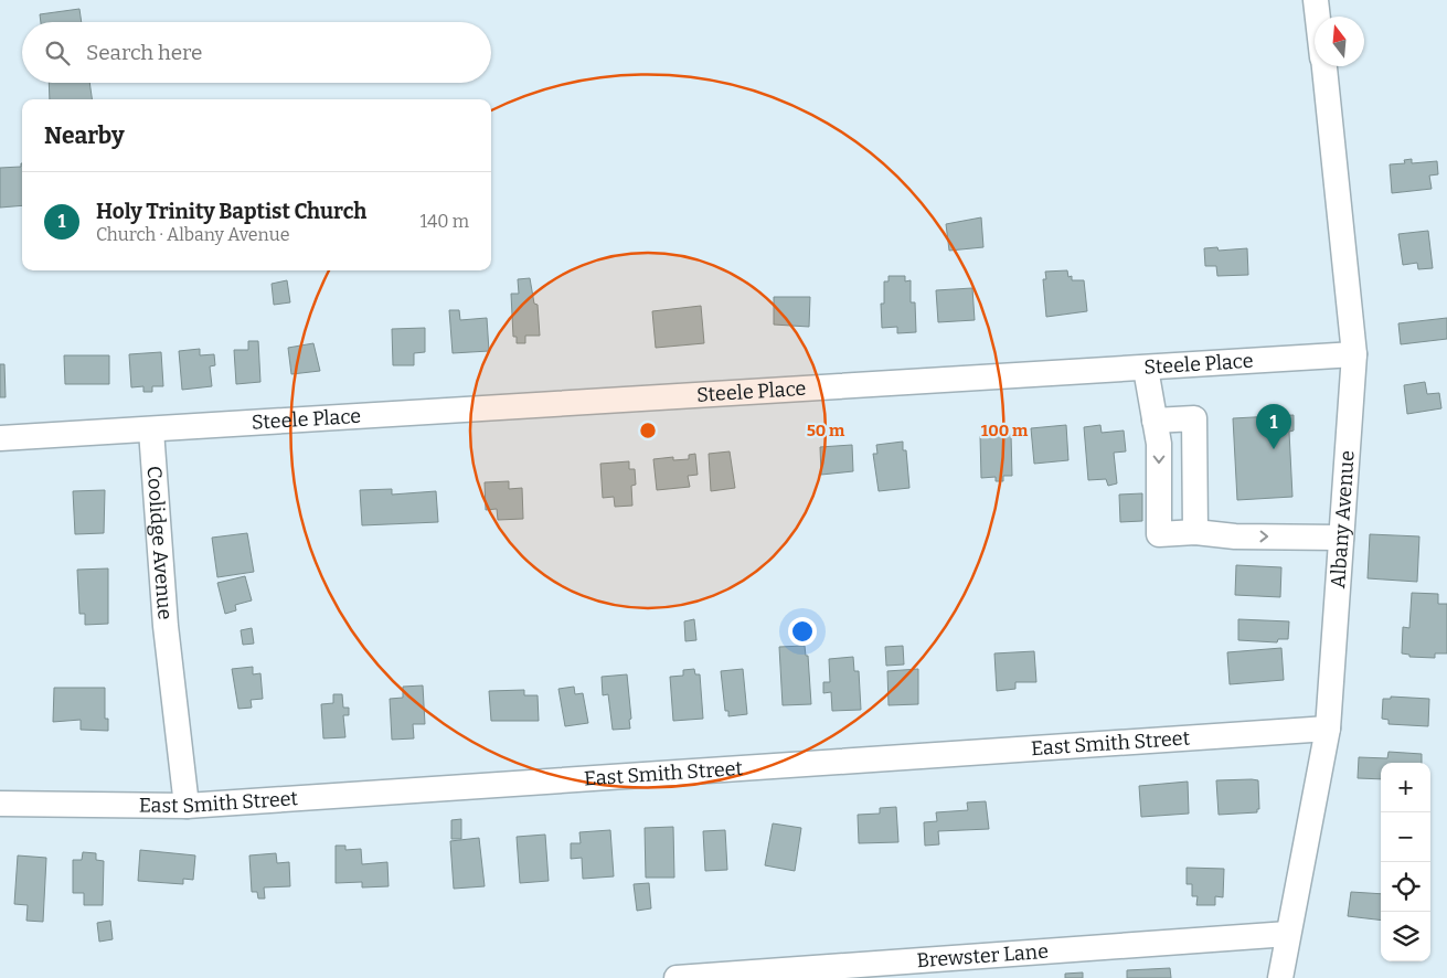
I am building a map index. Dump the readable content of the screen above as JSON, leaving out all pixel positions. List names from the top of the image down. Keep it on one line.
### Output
{"streets":{"street":["Steele Place","Albany Avenue","Coolidge Avenue","East Smith Street","Brewster Lane"]},"crossings":[["Steele Place","Albany Avenue"],["Steele Place","Coolidge Avenue"],["Albany Avenue","East Smith Street"],["Albany Avenue","Brewster Lane"],["Coolidge Avenue","East Smith Street"]],"north":"top","page":{"search":"Search here","heading":"Nearby","list":[{"mark":"1","name":"Holy Trinity Baptist Church","note":"Church · Albany Avenue","value":"140 m"}],"pins":"1","map_buttons":["+","−"]},"rings":["50 m","100 m"]}
